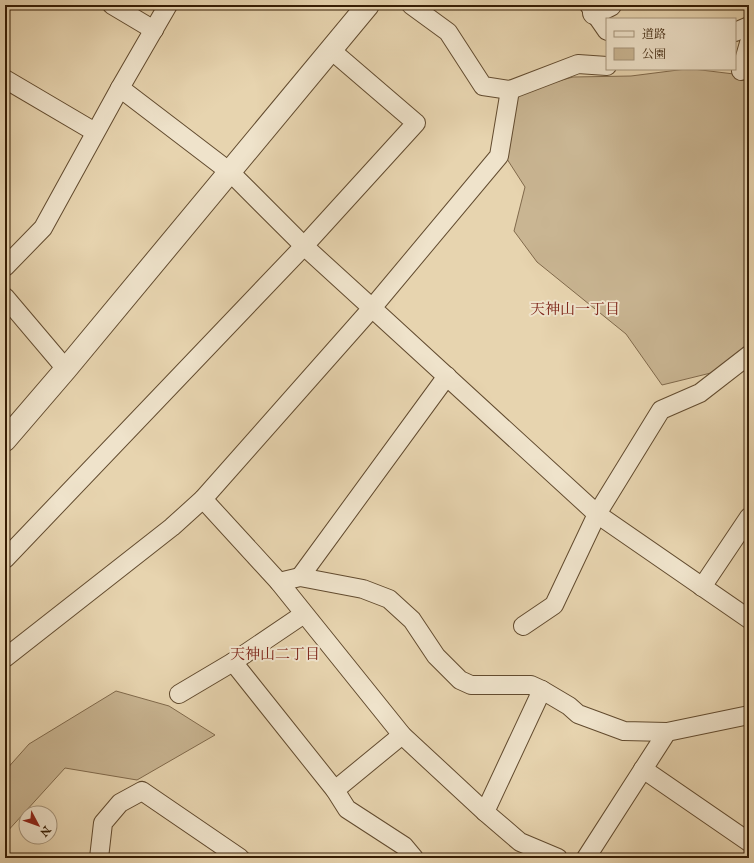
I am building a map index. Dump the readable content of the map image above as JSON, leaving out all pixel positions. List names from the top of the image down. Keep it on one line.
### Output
{"districts":["天神山一丁目","天神山二丁目"],"legend":["道路","公園"],"north":"bottom right"}
